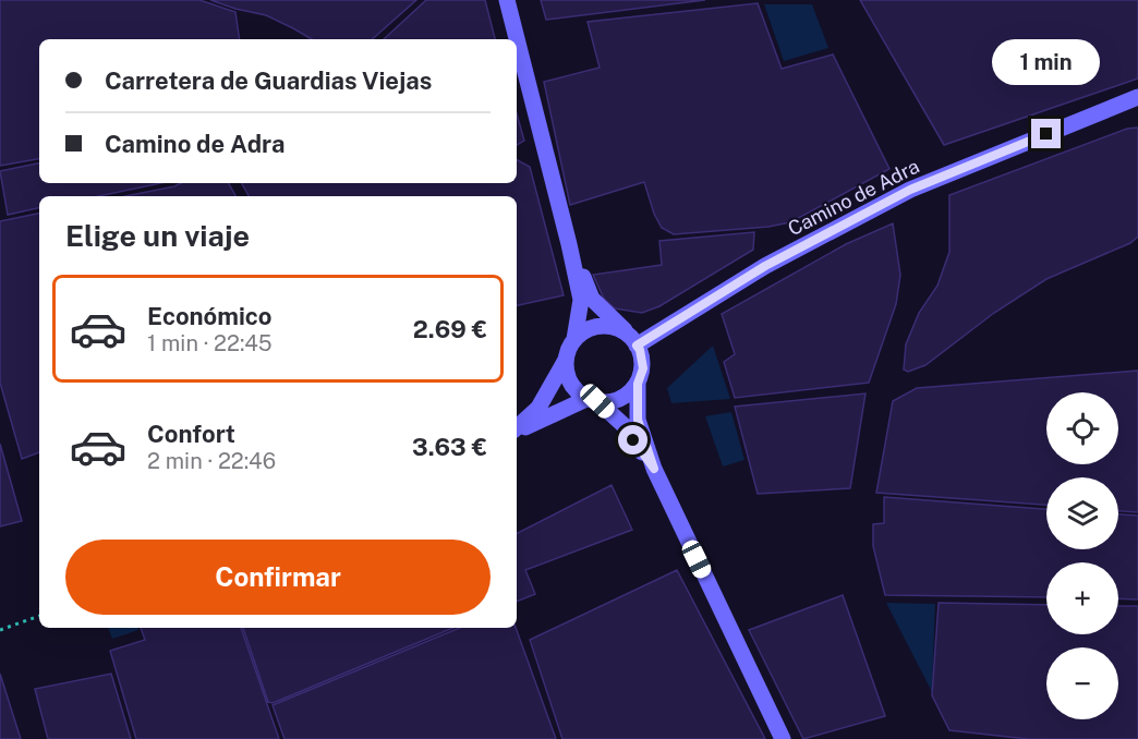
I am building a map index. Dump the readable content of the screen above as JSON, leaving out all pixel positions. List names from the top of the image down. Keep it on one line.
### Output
{"streets":{"street":["Camino de Adra"]},"page":{"bubble":"1 min","banner":["Carretera de Guardias Viejas","Camino de Adra"],"heading":"Elige un viaje","list":[{"name":"Económico","note":"1 min · 22:45","value":"2.69 €"},{"name":"Confort","note":"2 min · 22:46","value":"3.63 €"}],"map_buttons":["+","−"],"buttons":"Confirmar"}}
